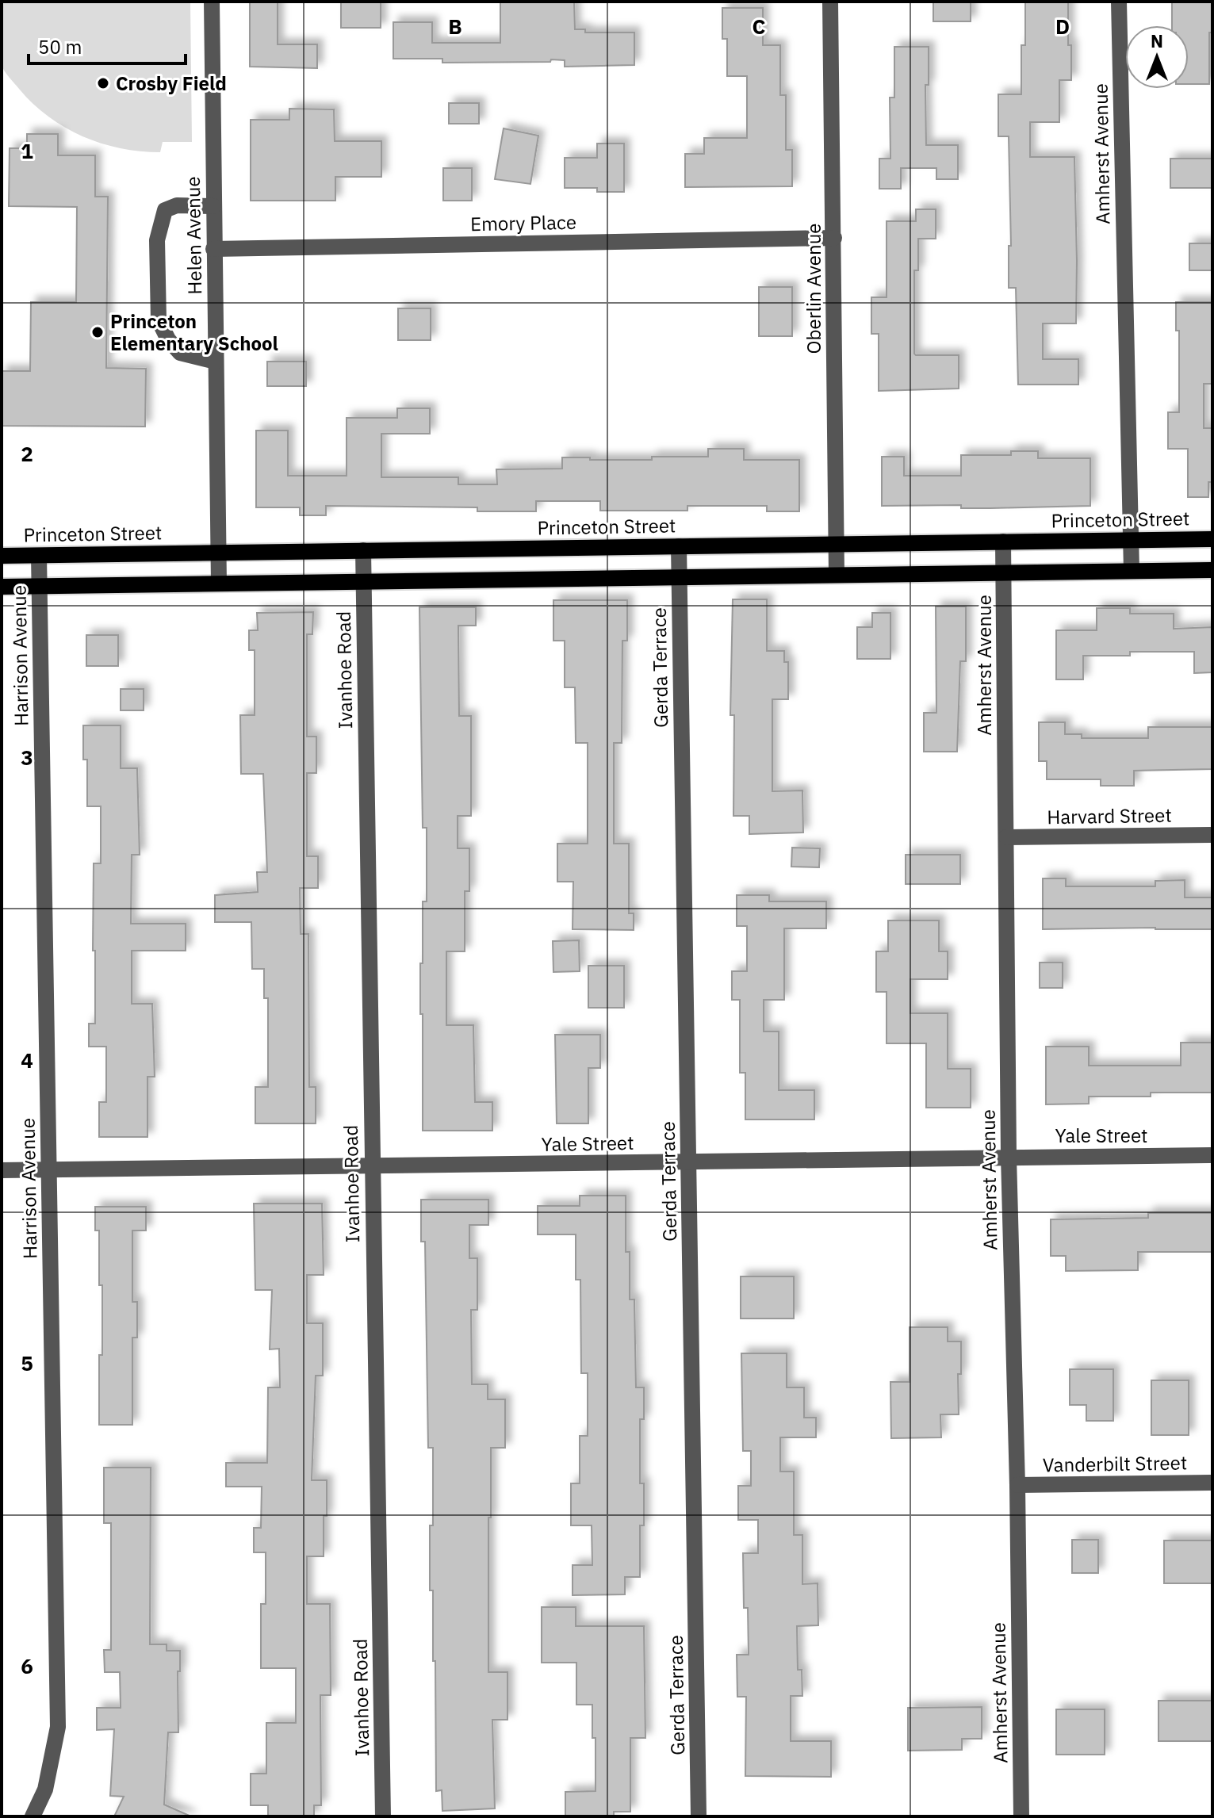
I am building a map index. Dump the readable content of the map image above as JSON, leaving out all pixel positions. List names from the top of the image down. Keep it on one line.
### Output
{"streets":{"main road":["Princeton Street"],"street":["Amherst Avenue","Emory Place","Helen Avenue","Oberlin Avenue","Harrison Avenue","Gerda Terrace","Ivanhoe Road","Harvard Street","Yale Street","Vanderbilt Street"]},"crossings":[["Amherst Avenue","Princeton Street"],["Amherst Avenue","Harvard Street"],["Amherst Avenue","Yale Street"],["Amherst Avenue","Vanderbilt Street"],["Emory Place","Helen Avenue"],["Emory Place","Oberlin Avenue"],["Helen Avenue","Princeton Street"],["Oberlin Avenue","Princeton Street"],["Princeton Street","Harrison Avenue"],["Princeton Street","Gerda Terrace"],["Princeton Street","Ivanhoe Road"],["Harrison Avenue","Yale Street"],["Gerda Terrace","Yale Street"],["Ivanhoe Road","Yale Street"]],"places":["Crosby Field","Princeton Elementary School"],"scale_bar":"50 m","north":"top","grid":{"columns":["B","C","D"],"rows":["1","2","3","4","5","6"]}}
